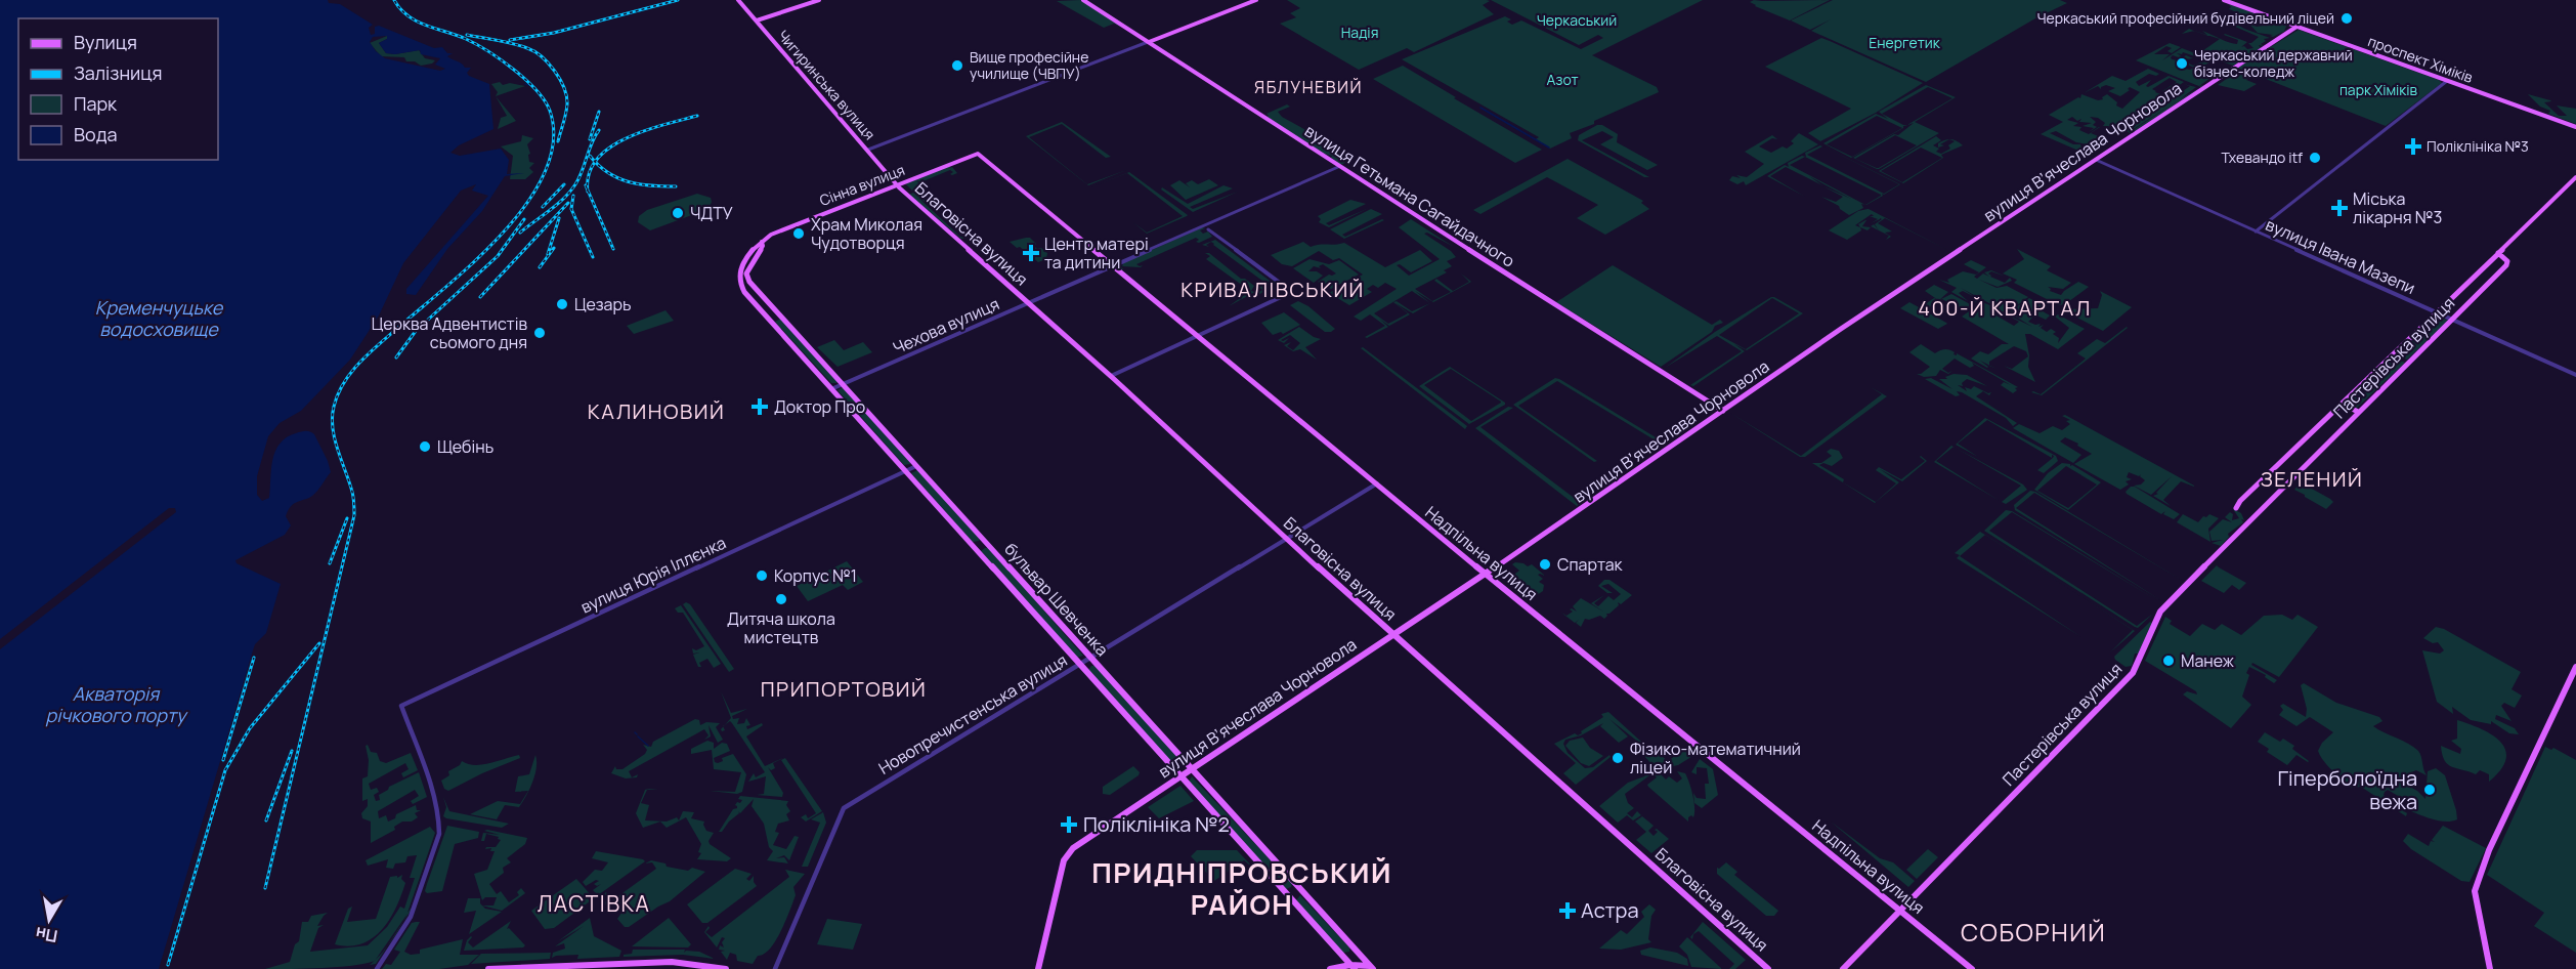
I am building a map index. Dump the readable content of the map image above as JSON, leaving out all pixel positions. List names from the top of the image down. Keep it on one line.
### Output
{"streets":{"main road":["проспект Хіміків","Чигиринська вулиця","вулиця Вʼячеслава Чорновола","Сінна вулиця","вулиця Гетьмана Сагайдачного","Благовісна вулиця","Пастерівська вулиця","Надпільна вулиця","бульвар Шевченка"],"street":["вулиця Івана Мазепи","Чехова вулиця","вулиця Юрія Іллєнка","Новопречистенська вулиця"]},"crossings":[["проспект Хіміків","вулиця Вʼячеслава Чорновола"],["Чигиринська вулиця","Сінна вулиця"],["Чигиринська вулиця","Благовісна вулиця"],["вулиця Вʼячеслава Чорновола","вулиця Гетьмана Сагайдачного"],["вулиця Вʼячеслава Чорновола","Благовісна вулиця"],["вулиця Вʼячеслава Чорновола","вулиця Івана Мазепи"],["вулиця Вʼячеслава Чорновола","Надпільна вулиця"],["вулиця Вʼячеслава Чорновола","бульвар Шевченка"],["Сінна вулиця","Благовісна вулиця"],["Сінна вулиця","Надпільна вулиця"],["вулиця Гетьмана Сагайдачного","Чехова вулиця"],["Благовісна вулиця","Чехова вулиця"],["Благовісна вулиця","Новопречистенська вулиця"],["вулиця Івана Мазепи","Пастерівська вулиця"],["Чехова вулиця","Надпільна вулиця"],["Чехова вулиця","бульвар Шевченка"],["Пастерівська вулиця","Надпільна вулиця"],["Надпільна вулиця","Новопречистенська вулиця"],["вулиця Юрія Іллєнка","бульвар Шевченка"],["бульвар Шевченка","Новопречистенська вулиця"]],"districts":["ЯБЛУНЕВИЙ","КРИВАЛІВСЬКИЙ","400-Й КВАРТАЛ","КАЛИНОВИЙ","ЗЕЛЕНИЙ","ПРИПОРТОВИЙ","ПРИДНІПРОВСЬКИЙ РАЙОН","ЛАСТІВКА","СОБОРНИЙ"],"water":["Кременчуцьке водосховище","Акваторія річкового порту"],"parks":["Черкаський","Надія","Енергетик","Азот","парк Хіміків"],"places":{"other":["Черкаський професійний будівельний ліцей","Черкаський державний бізнес-коледж","Вище професійне училище (ЧВПУ)","Тхевандо itf","ЧДТУ","Храм Миколая Чудотворця","Цезарь","Церква Адвентистів сьомого дня","Щебінь","Спартак","Корпус №1","Дитяча школа мистецтв","Манеж","Фізико-математичний ліцей","Гіперболоїдна вежа"],"health":["Поліклініка №3","Міська лікарня №3","Центр матері та дитини","Доктор Про","Поліклініка №2","Астра"]},"legend":["Вулиця","Залізниця","Парк","Вода"],"north":"bottom"}
